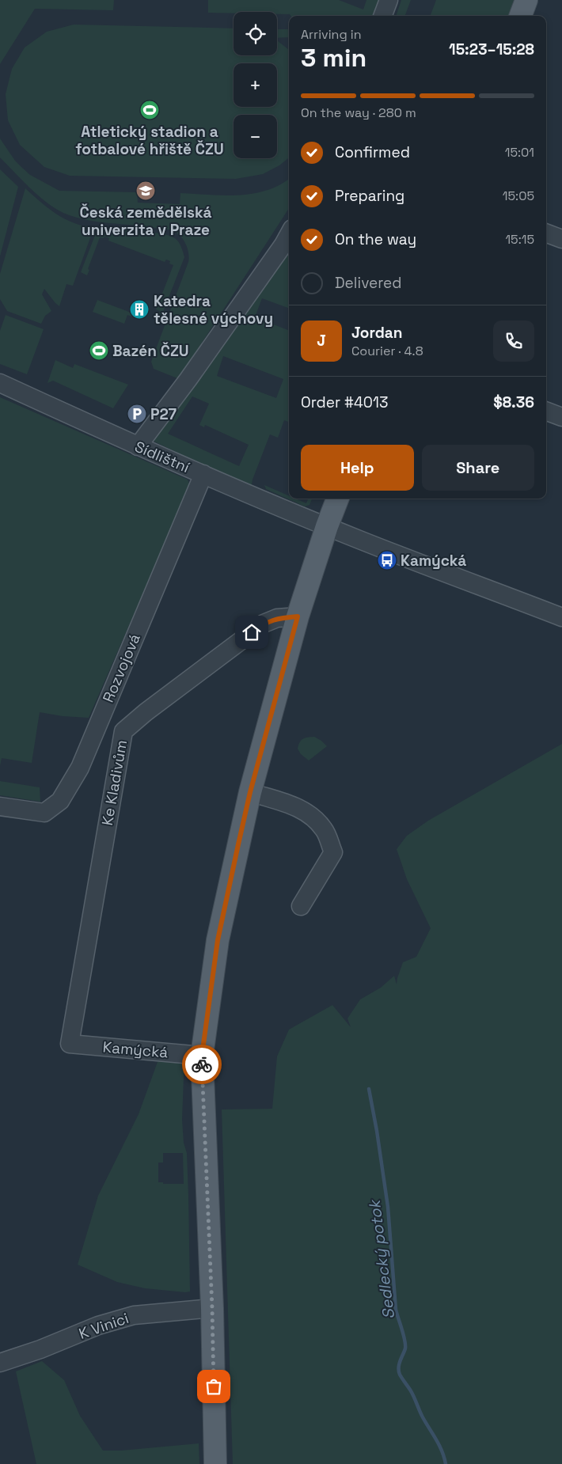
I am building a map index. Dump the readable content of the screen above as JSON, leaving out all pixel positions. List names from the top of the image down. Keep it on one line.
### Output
{"streets":{"street":["Sídlištní","Rozvojová","Ke Kladivům","Kamýcká","K Vinici"]},"crossings":[["Sídlištní","Rozvojová"],["Ke Kladivům","Kamýcká"]],"water":["Sedlecký potok"],"places":{"sports":["Atletický stadion a fotbalové hřiště ČZU","Bazén ČZU"],"school or university":["Česká zemědělská univerzita v Praze"],"building":["Katedra tělesné výchovy"],"parking":["P27"],"bus stop":["Kamýcká"]},"page":{"map_buttons":["+","−"],"heading":["3 min","Arriving in","15:23–15:28"],"panel":["Jordan","Courier · 4.8","Order #4013","$8.36"],"bar":"On the way · 280 m","list":[["Confirmed","15:01"],["Preparing","15:05"],["On the way","15:15"],"Delivered"],"round":"J","buttons":["Help","Share"]}}
